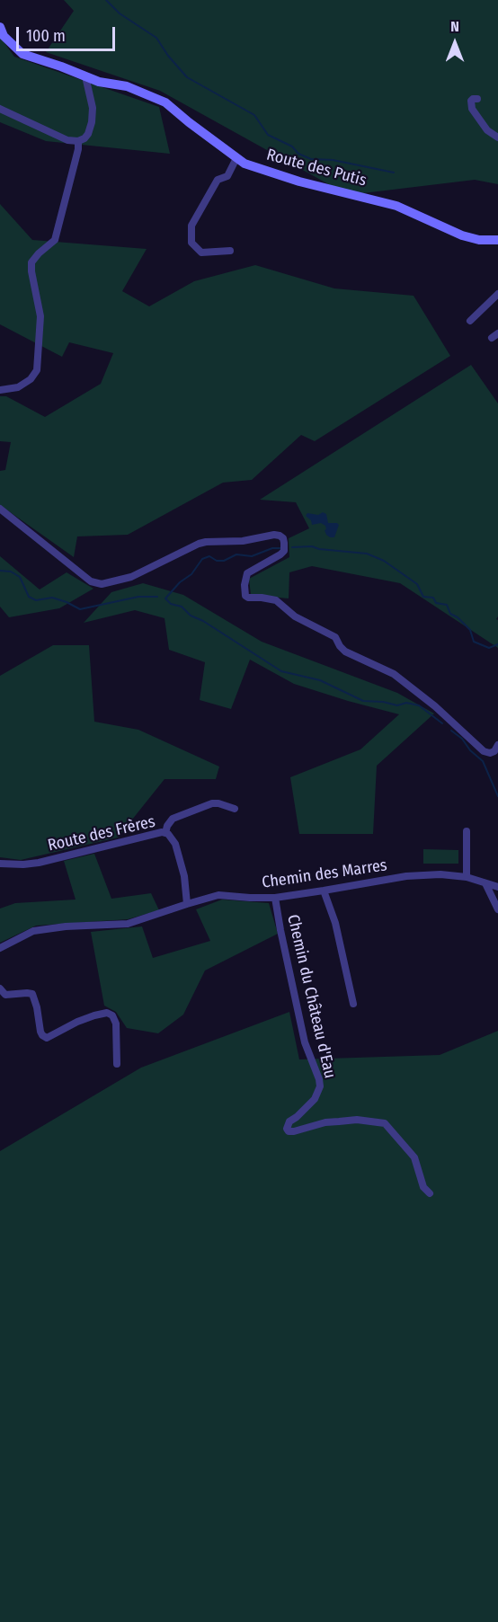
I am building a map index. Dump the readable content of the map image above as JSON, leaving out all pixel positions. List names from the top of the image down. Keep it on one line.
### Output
{"streets":{"street":["Route des Putis","Route des Frères","Chemin des Marres","Chemin du Château d'Eau"]},"crossings":[["Route des Frères","Chemin des Marres"],["Chemin des Marres","Chemin du Château d'Eau"]],"scale_bar":"100 m","north":"top"}
